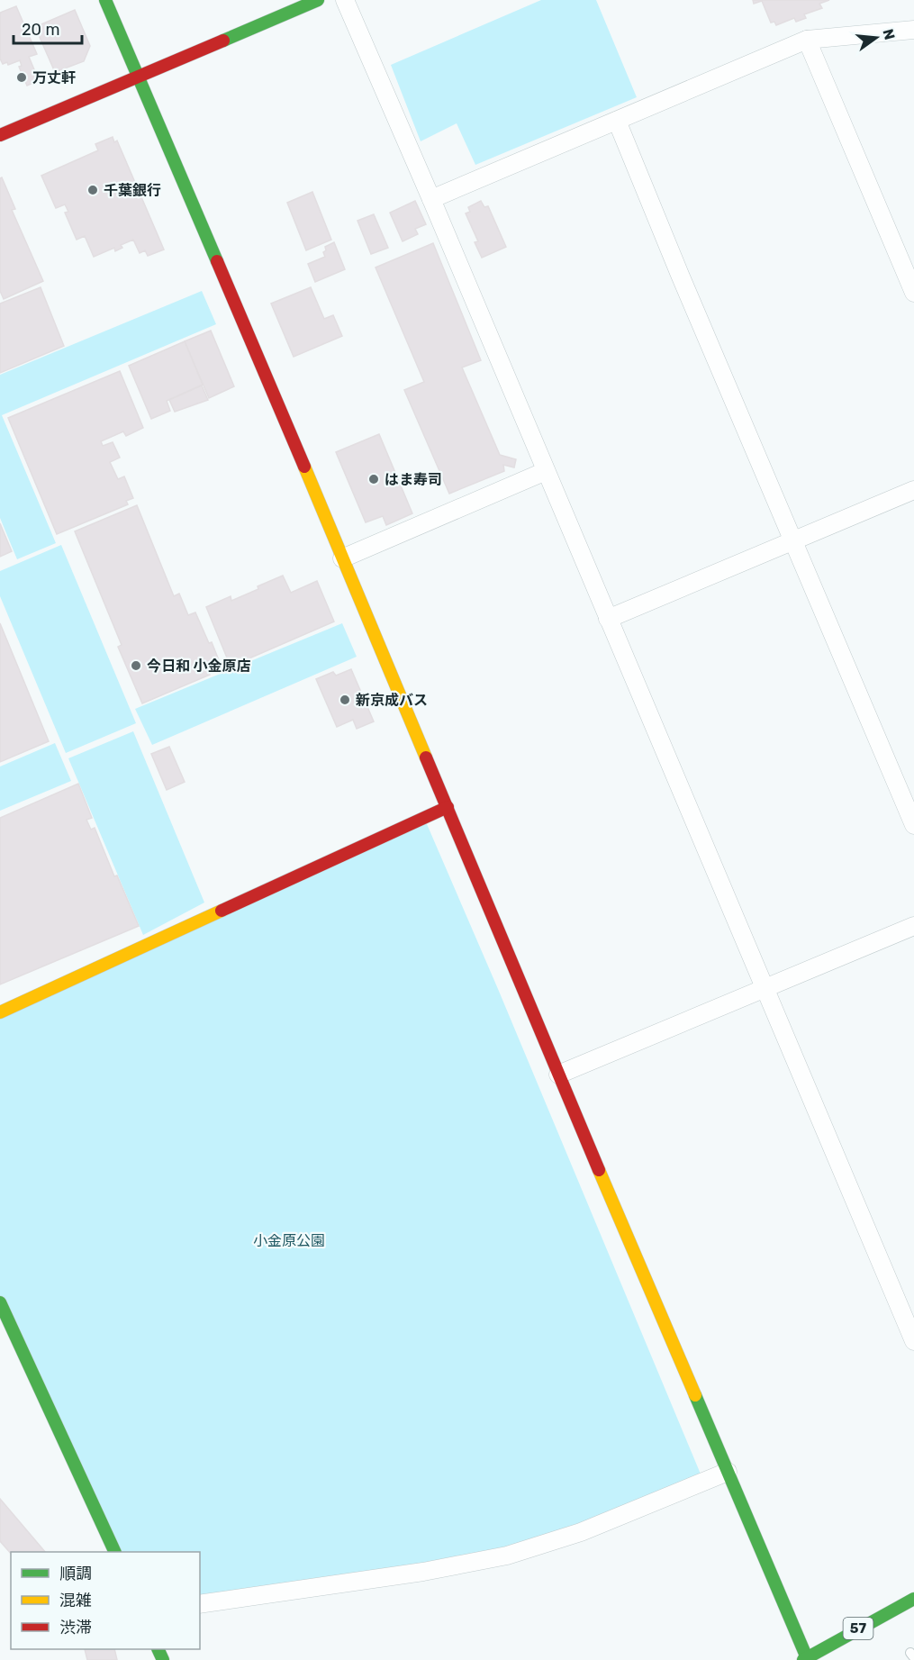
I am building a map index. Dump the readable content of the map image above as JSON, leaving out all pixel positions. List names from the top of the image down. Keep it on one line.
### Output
{"streets":{"street":["57"]},"parks":["小金原公園"],"places":["万丈軒","千葉銀行","はま寿司","今日和 小金原店","新京成バス"],"legend":["順調","混雑","渋滞"],"scale_bar":"20 m","north":"right"}
